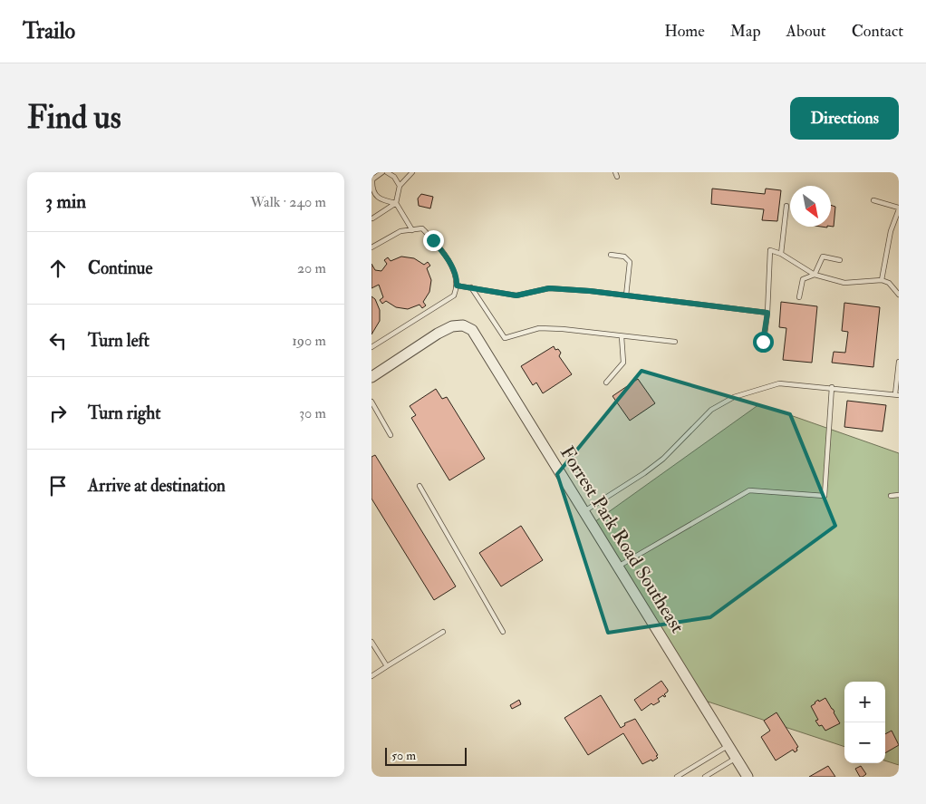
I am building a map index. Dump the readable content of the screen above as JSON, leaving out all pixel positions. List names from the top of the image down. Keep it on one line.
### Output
{"streets":{"street":["Forrest Park Road Southeast"]},"scale_bar":"50 m","north":"bottom right","page":{"header":"Trailo","nav":["Home","Map","About","Contact"],"buttons":"Directions","title":"Find us","heading":["3 min","Walk · 240 m"],"list":[["Continue","20 m"],["Turn left","190 m"],["Turn right","30 m"],"Arrive at destination"],"map_buttons":["+","−"],"scale":"50 m"}}
